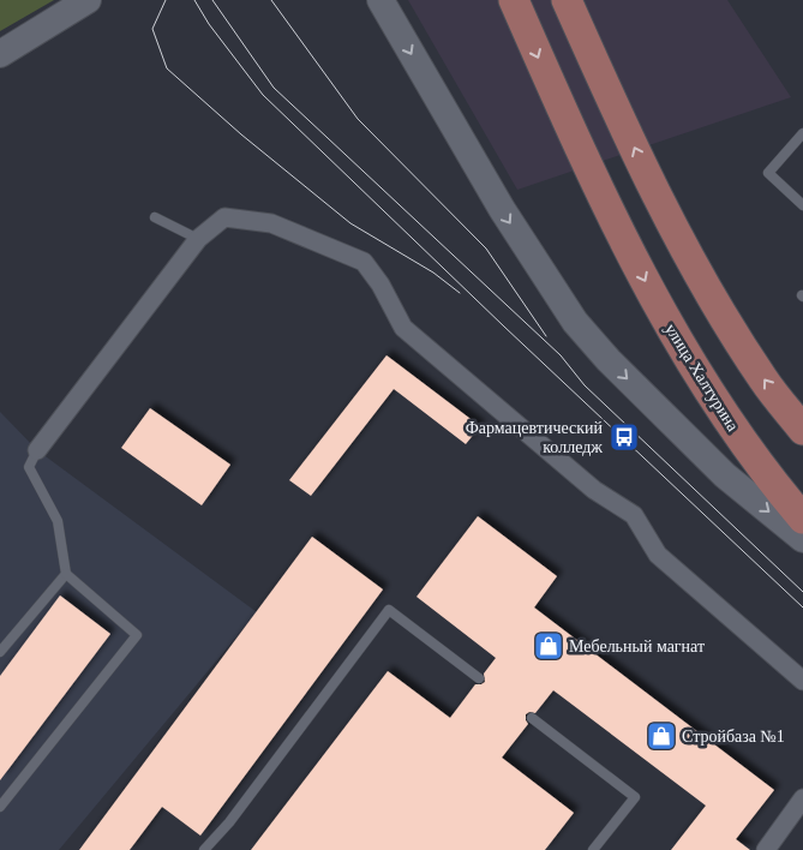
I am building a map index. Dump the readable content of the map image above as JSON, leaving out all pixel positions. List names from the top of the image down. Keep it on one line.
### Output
{"streets":{"main road":["улица Халтурина"]},"places":{"bus stop":["Фармацевтический колледж"],"shop":["Мебельный магнат","Стройбаза №1"]}}
